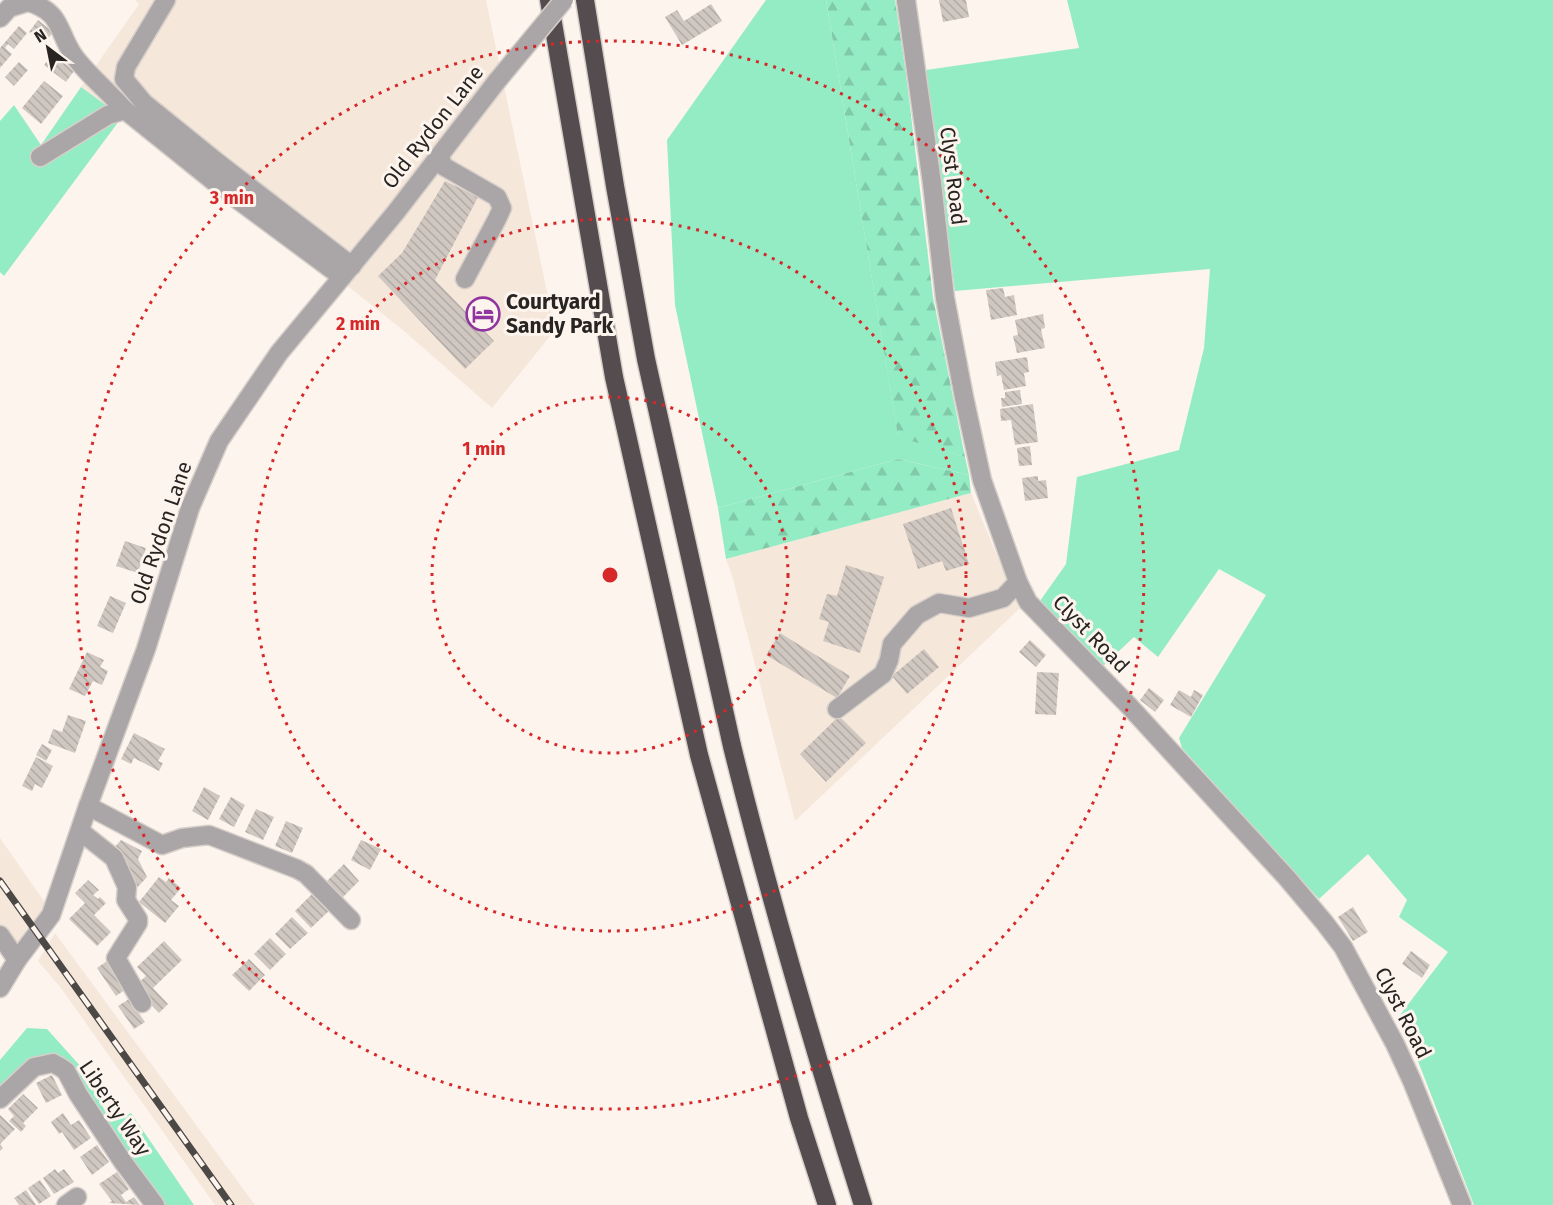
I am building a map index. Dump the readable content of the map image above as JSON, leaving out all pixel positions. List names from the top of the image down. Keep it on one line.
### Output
{"streets":{"street":["Old Rydon Lane","Clyst Road","Liberty Way"]},"places":{"hotel":["Courtyard Sandy Park"]},"north":"top left","rings":["3 min","2 min","1 min"]}
